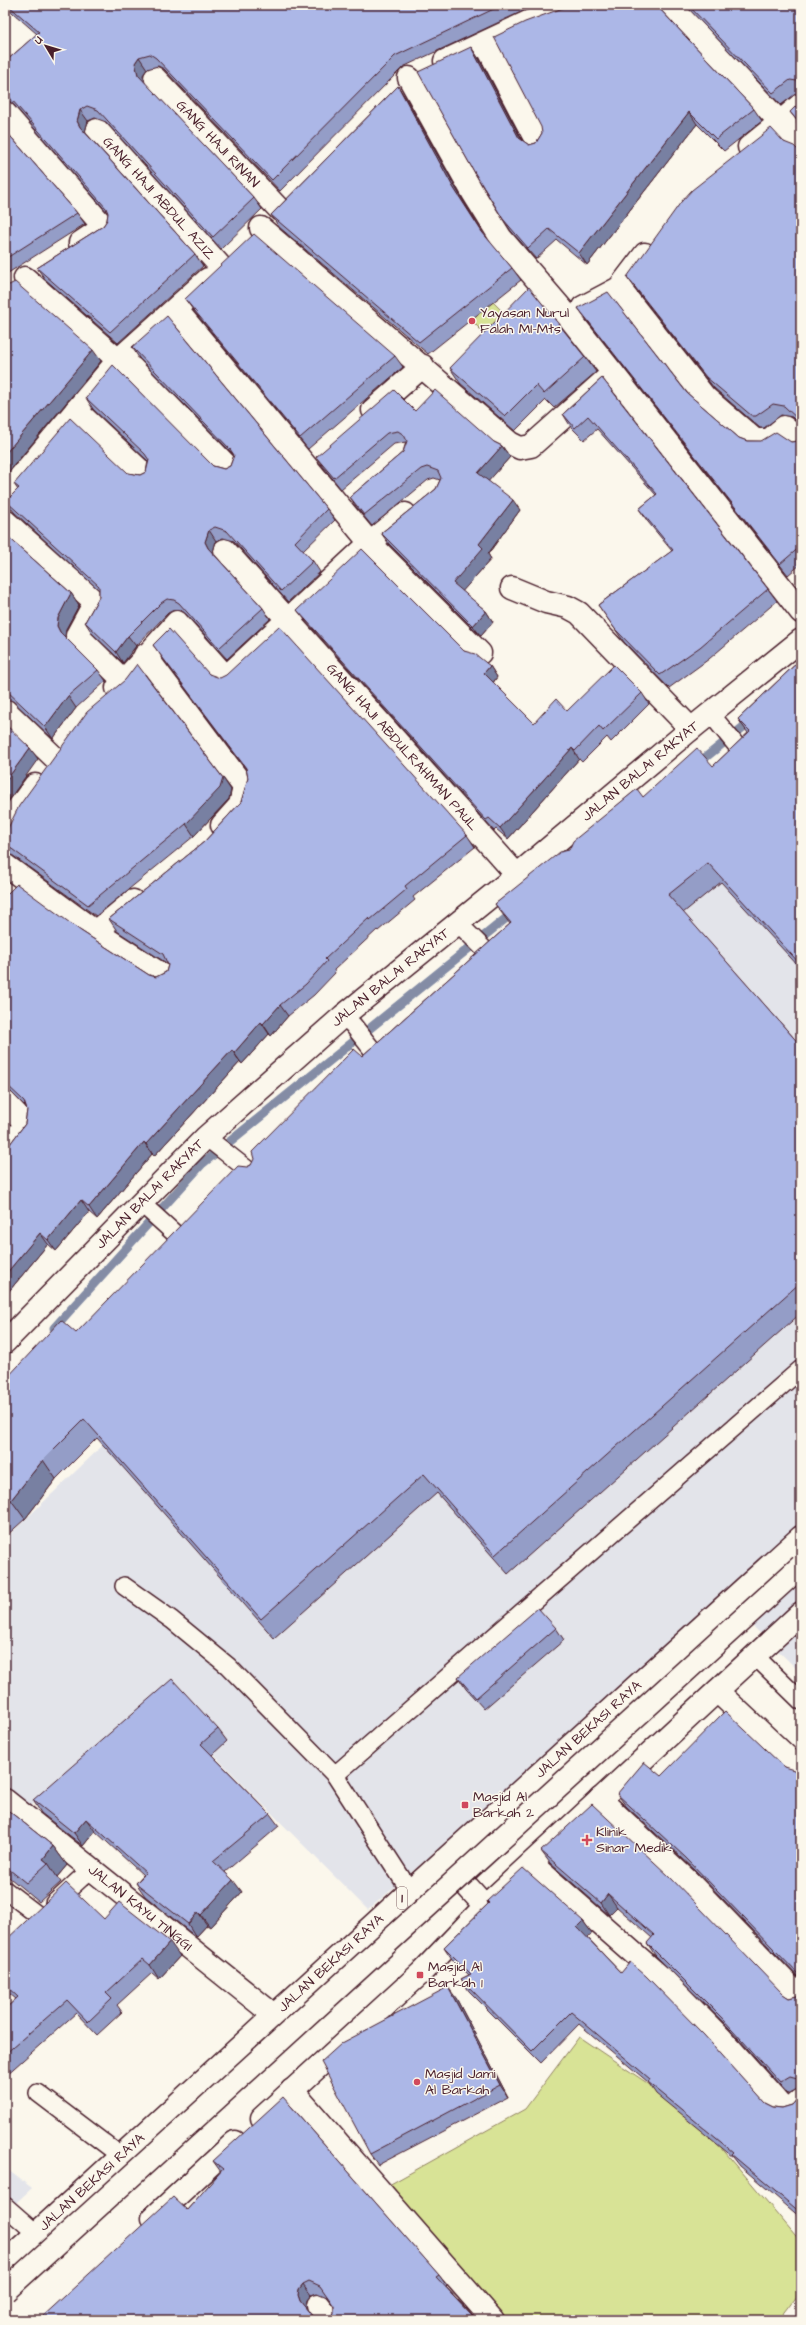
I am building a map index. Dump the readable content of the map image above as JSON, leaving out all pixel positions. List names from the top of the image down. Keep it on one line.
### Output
{"streets":{"main road":["GANG HAJI RINAN","GANG HAJI ABDUL AZIZ","GANG HAJI ABDULRAHMAN PAUL","JALAN BALAI RAKYAT","JALAN BEKASI RAYA","1","JALAN KAYU TINGGI"]},"crossings":[["GANG HAJI ABDULRAHMAN PAUL","JALAN BALAI RAKYAT"],["JALAN BEKASI RAYA","JALAN KAYU TINGGI"]],"places":{"other":["Yayasan Nurul Falah MI-Mts","Masjid Jami Al Barkah"],"transit":["Masjid Al Barkah 2","Masjid Al Barkah 1"],"health":["Klinik Sinar Medik"]},"north":"top left"}
